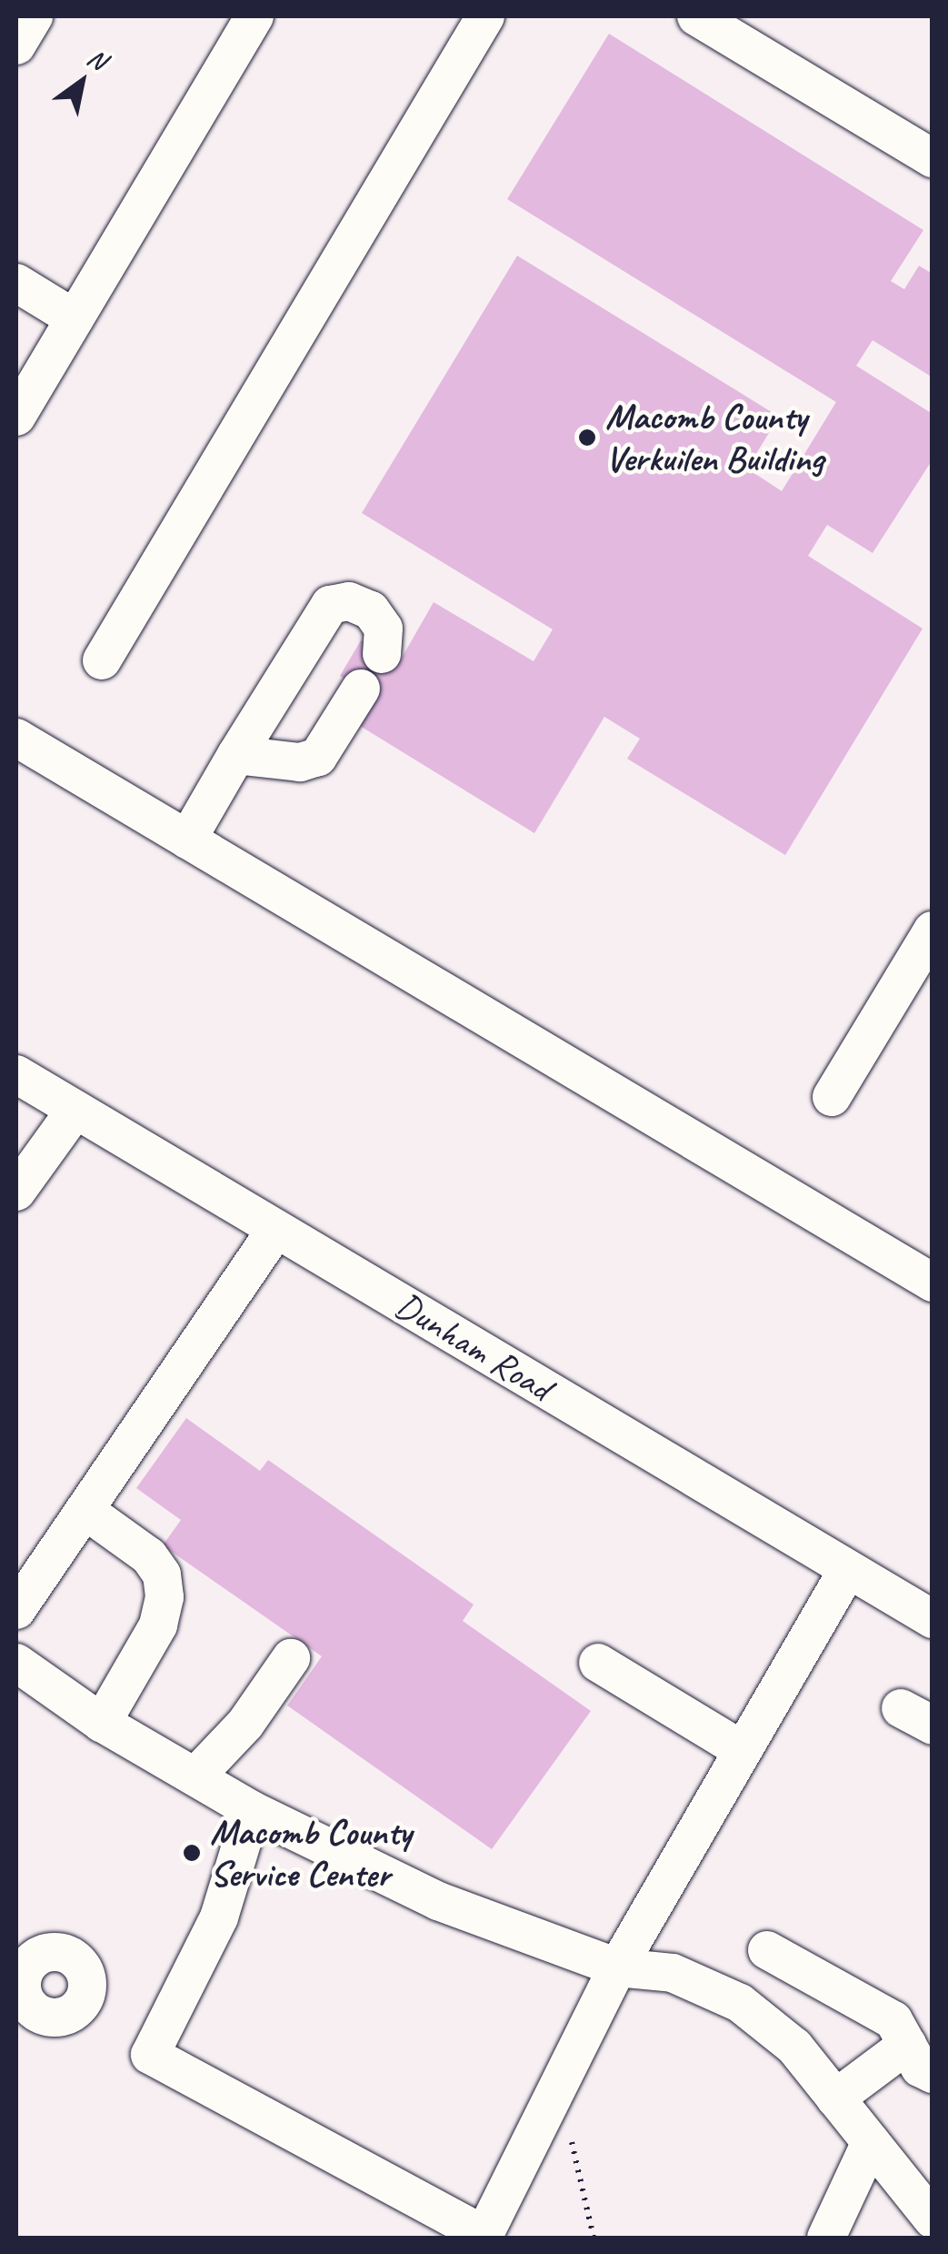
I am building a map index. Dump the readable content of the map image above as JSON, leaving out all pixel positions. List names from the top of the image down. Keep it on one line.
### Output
{"streets":{"street":["Dunham Road"]},"places":["Macomb County Verkuilen Building","Macomb County Service Center"],"north":"top right"}
